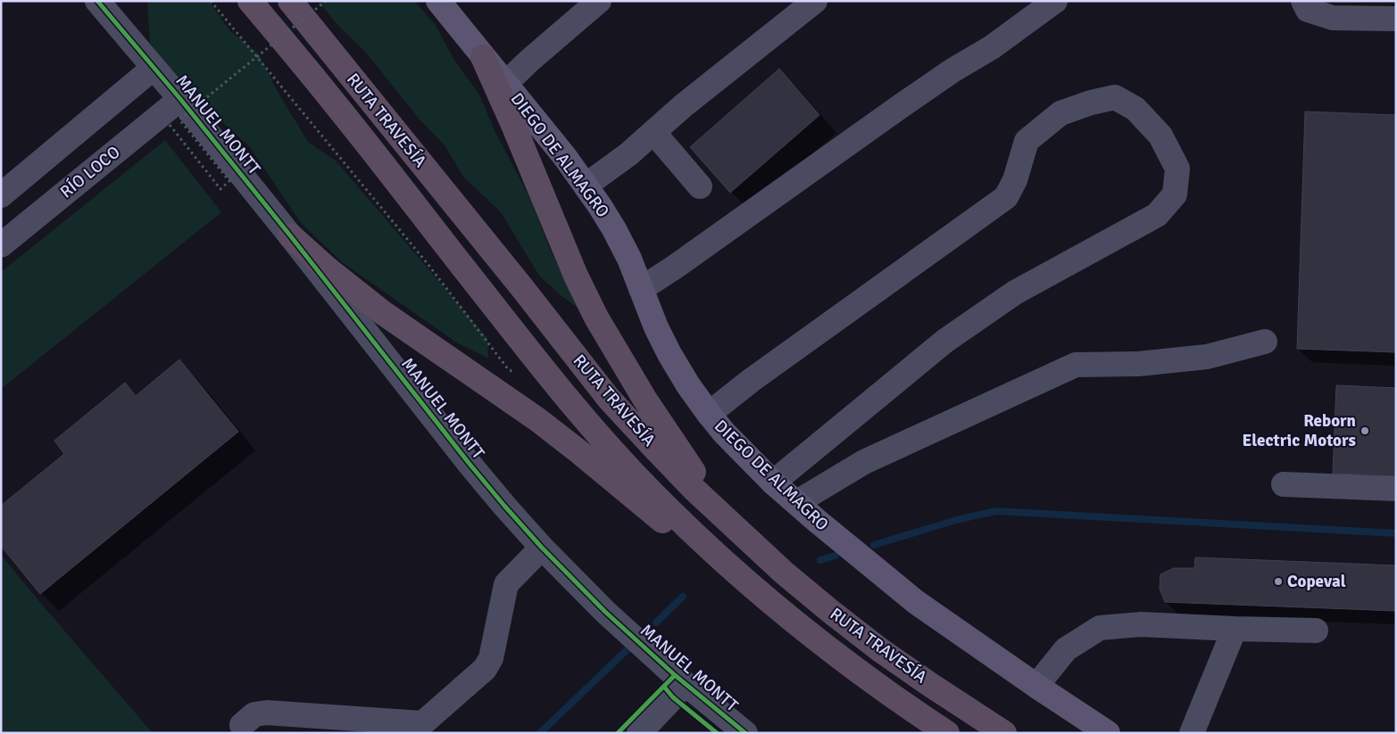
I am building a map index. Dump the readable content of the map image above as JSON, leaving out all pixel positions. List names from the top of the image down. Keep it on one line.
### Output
{"streets":{"highway":["RUTA TRAVESÍA"],"main road":["DIEGO DE ALMAGRO"],"street":["MANUEL MONTT","RÍO LOCO"]},"crossings":[["MANUEL MONTT","RÍO LOCO"]],"places":["Reborn Electric Motors","Copeval"]}
